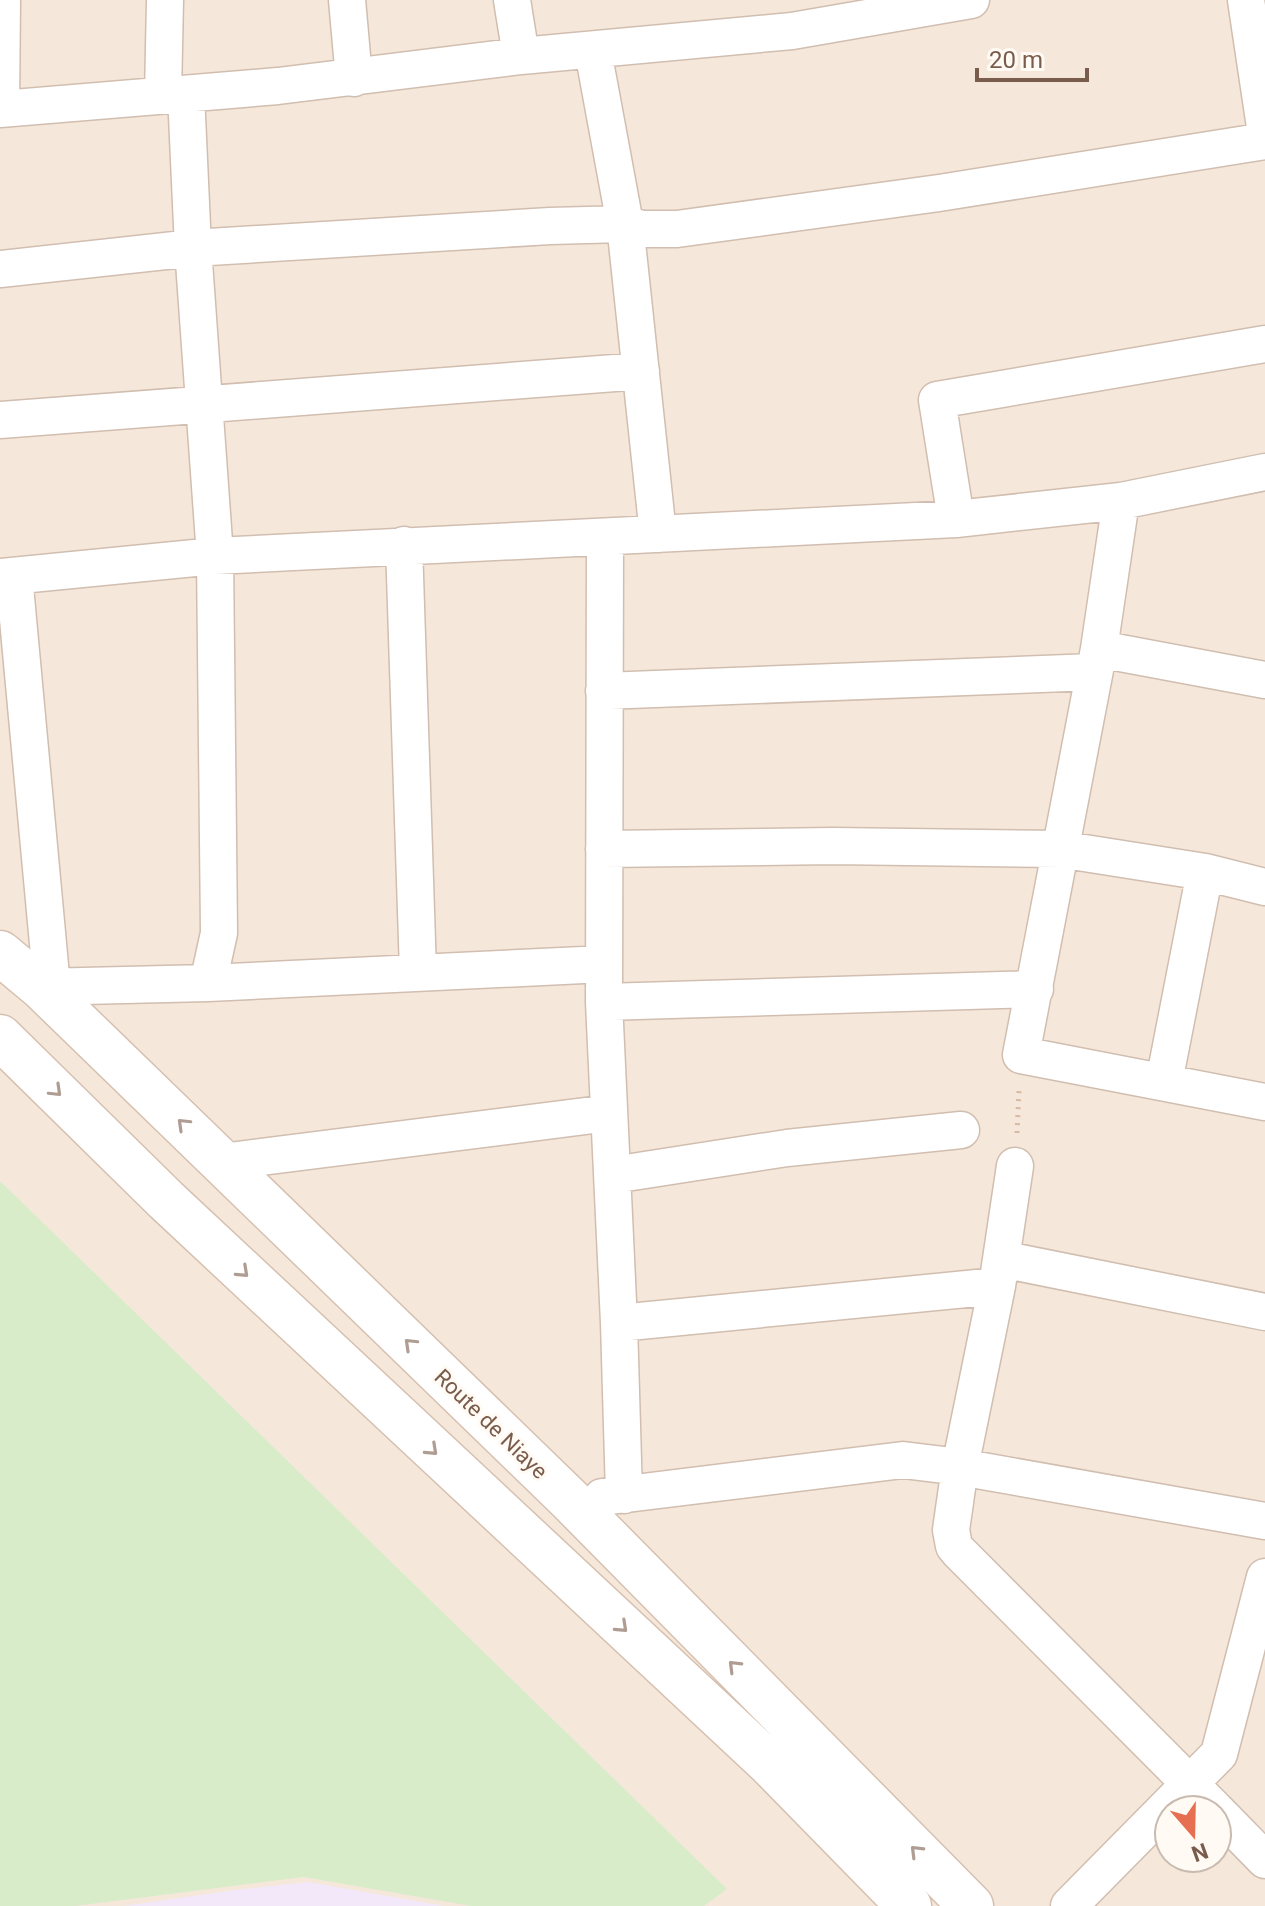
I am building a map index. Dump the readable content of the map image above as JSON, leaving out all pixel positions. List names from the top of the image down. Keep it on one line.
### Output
{"streets":{"main road":["Route de Niaye"]},"scale_bar":"20 m","north":"bottom"}
